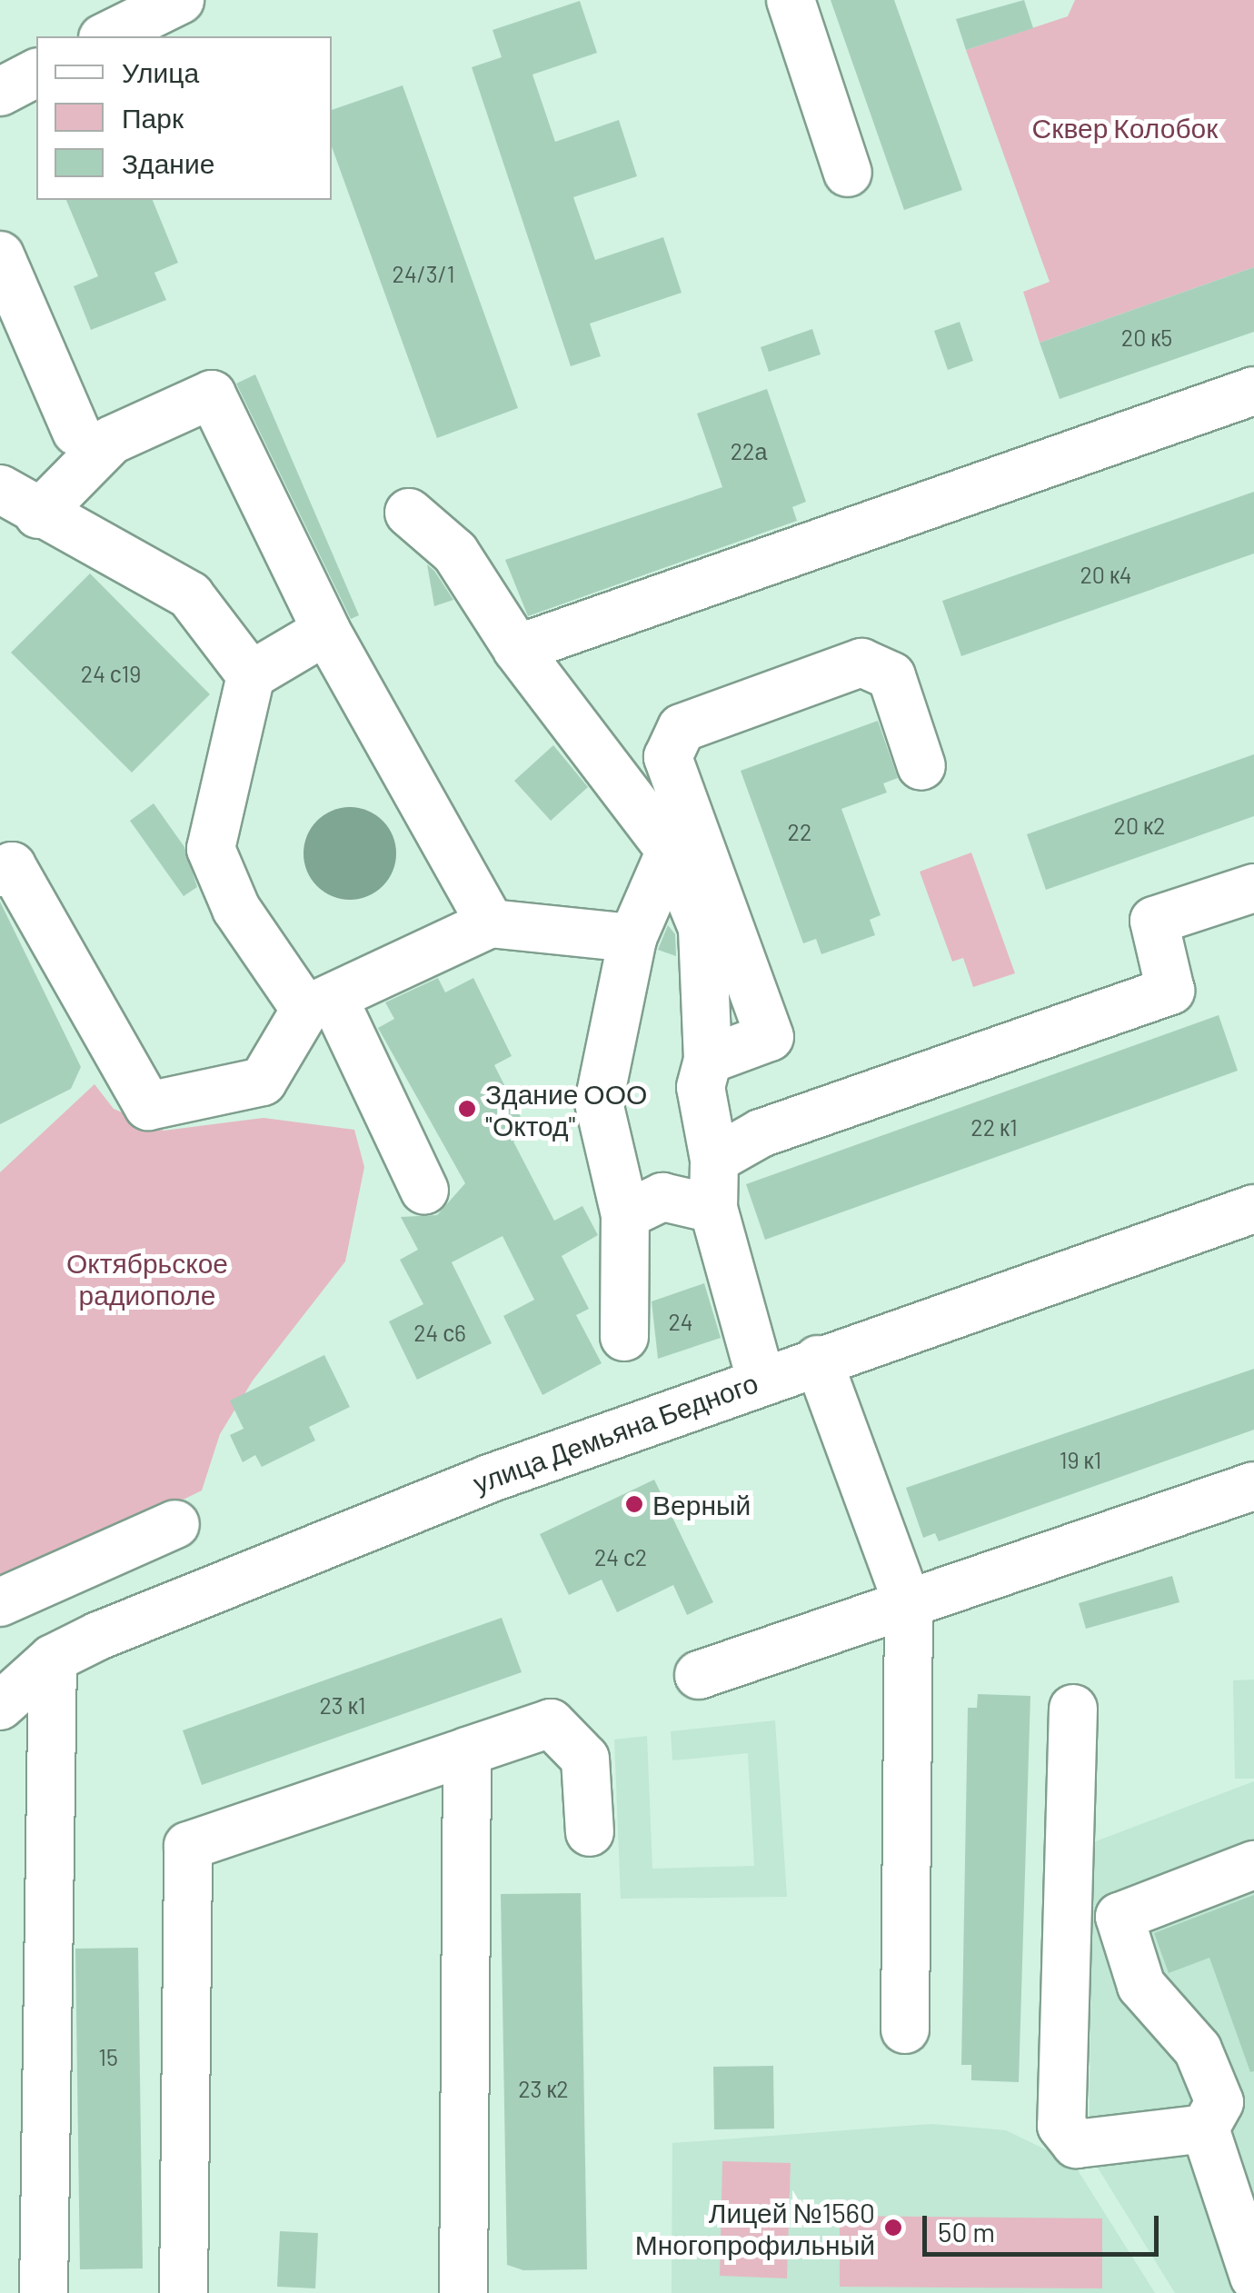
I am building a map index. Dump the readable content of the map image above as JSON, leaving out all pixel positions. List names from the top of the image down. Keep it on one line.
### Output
{"streets":{"street":["улица Демьяна Бедного"]},"parks":["Сквер Колобок","Октябрьское радиополе"],"places":["Здание ООО \"Октод\"","Верный","Лицей №1560 Многопрофильный"],"house_numbers":["24/3/1","20 к5","22а","20 к4","24 с19","20 к2","22","22 к1","24","24 с6","19 к1","24 с2","23 к1","15","23 к2"],"legend":["Улица","Парк","Здание"],"scale_bar":"50 m"}
